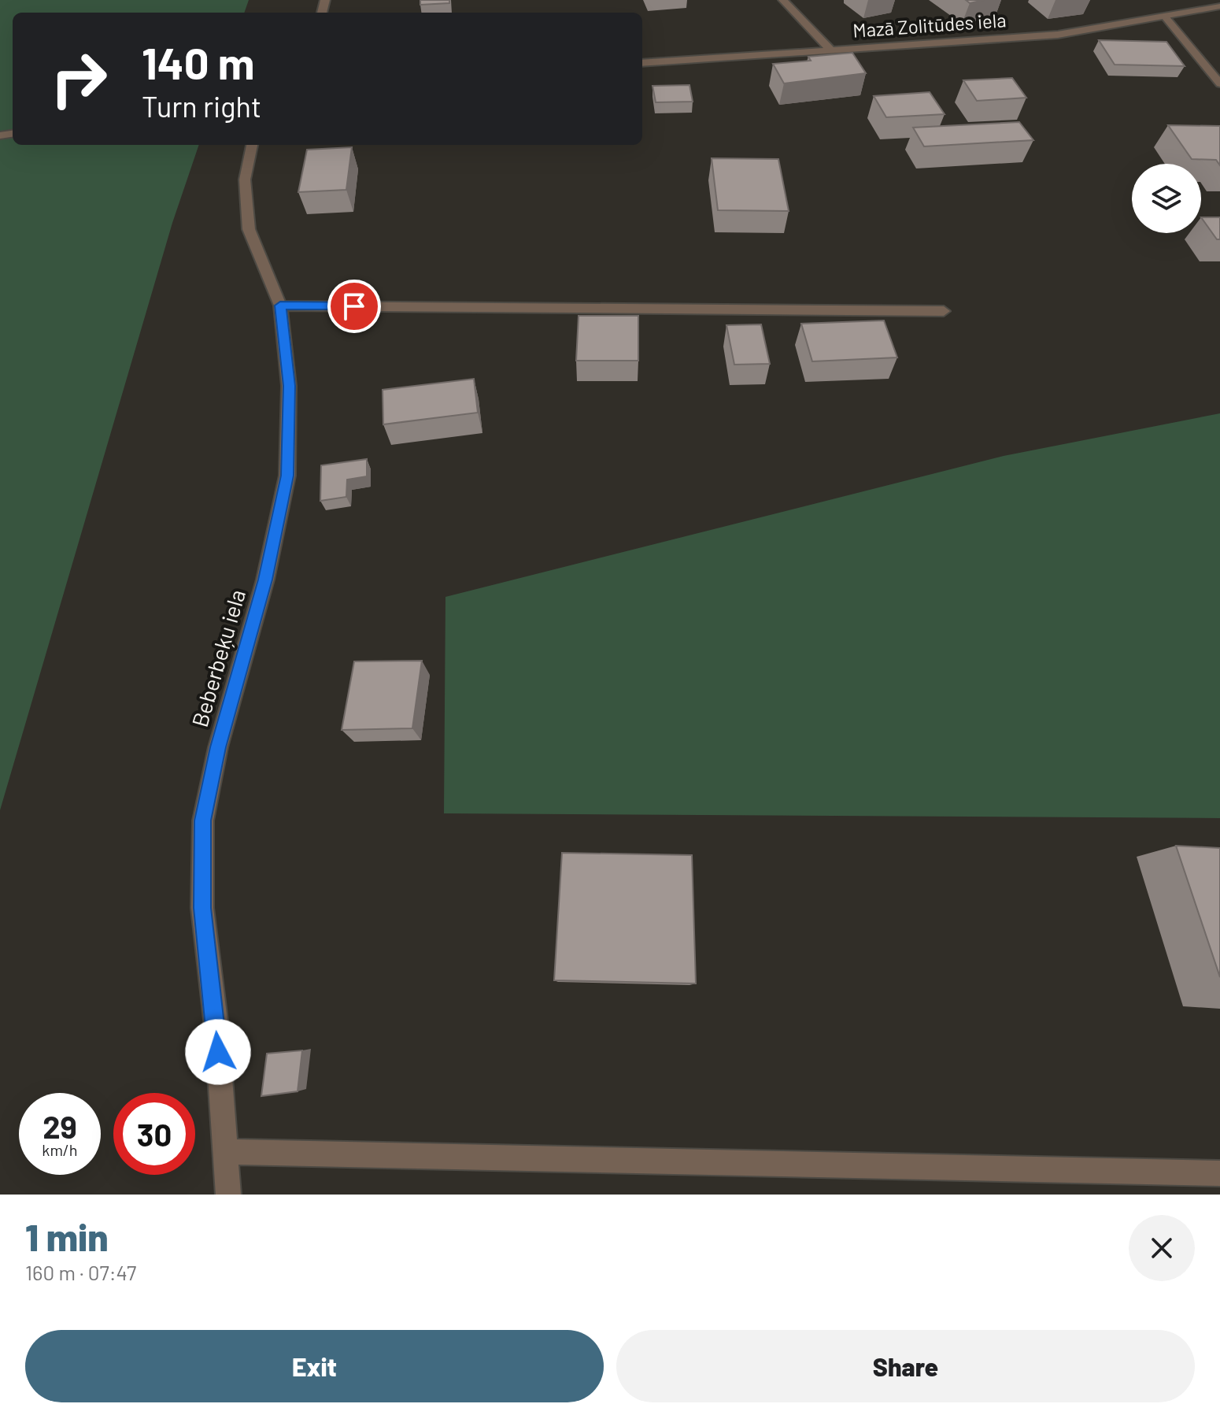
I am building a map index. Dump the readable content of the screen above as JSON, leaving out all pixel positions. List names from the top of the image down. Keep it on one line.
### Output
{"streets":{"street":["Mazā Zolitūdes iela","Beberbeķu iela"]},"page":{"turn":["140 m","Turn right"],"speed":"29 km/h","limit":"30","heading":["1 min","160 m · 07:47"],"buttons":["Exit","Share"]}}
